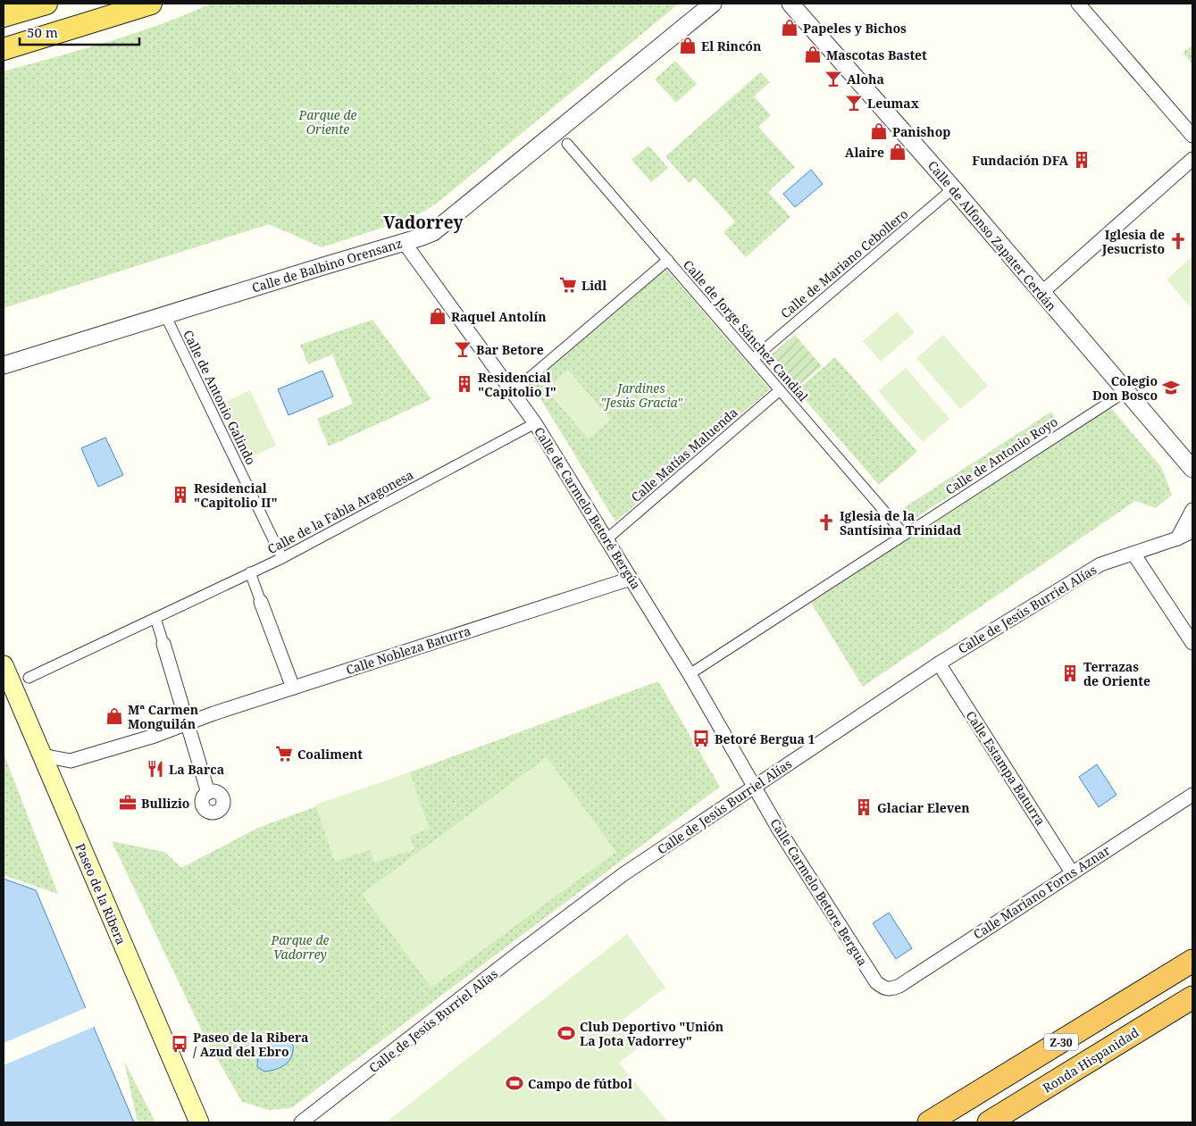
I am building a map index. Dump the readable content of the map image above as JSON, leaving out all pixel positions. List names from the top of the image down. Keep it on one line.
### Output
{"streets":{"highway":["Z-30","Ronda Hispanidad"],"main road":["Paseo de la Ribera"],"street":["Calle de Alfonso Zapater Cerdán","Calle de Mariano Cebollero","Calle de Balbino Orensanz","Calle de Jorge Sánchez Candial","Calle de Antonio Galindo","Calle Matías Maluenda","Calle de Antonio Royo","Calle de Carmelo Betoré Bergúa","Calle de la Fabla Aragonesa","Calle de Jesús Burriel Alías","Calle Nobleza Baturra","Calle Estampa Baturra","Calle Carmelo Betore Bergua","Calle Mariano Forns Aznar"]},"crossings":[["Calle de Alfonso Zapater Cerdán","Calle de Mariano Cebollero"],["Calle de Alfonso Zapater Cerdán","Calle de Antonio Royo"],["Calle de Mariano Cebollero","Calle de Jorge Sánchez Candial"],["Calle de Balbino Orensanz","Calle de Carmelo Betoré Bergúa"],["Calle de Jorge Sánchez Candial","Calle Matías Maluenda"],["Calle de Jorge Sánchez Candial","Calle de Antonio Royo"],["Calle de Antonio Galindo","Calle de la Fabla Aragonesa"],["Calle Matías Maluenda","Calle de Carmelo Betoré Bergúa"],["Calle de Antonio Royo","Calle de Carmelo Betoré Bergúa"],["Calle de Carmelo Betoré Bergúa","Calle de la Fabla Aragonesa"],["Calle de Carmelo Betoré Bergúa","Calle de Jesús Burriel Alías"],["Calle de Carmelo Betoré Bergúa","Calle Nobleza Baturra"],["Calle de Carmelo Betoré Bergúa","Calle Carmelo Betore Bergua"],["Calle de Jesús Burriel Alías","Calle Estampa Baturra"],["Calle de Jesús Burriel Alías","Calle Carmelo Betore Bergua"],["Calle Nobleza Baturra","Paseo de la Ribera"],["Calle Estampa Baturra","Calle Mariano Forns Aznar"],["Calle Carmelo Betore Bergua","Calle Mariano Forns Aznar"]],"districts":["Vadorrey"],"parks":["Parque de Oriente","Jardines \"Jesús Gracia\"","Parque de Vadorrey"],"places":{"shop":["Papeles y Bichos","El Rincón","Mascotas Bastet","Panishop","Alaire","Raquel Antolín","Mª Carmen Monguilán"],"bar":["Aloha","Leumax","Bar Betore"],"building":["Fundación DFA","Residencial \"Capitolio I\"","Residencial \"Capitolio II\"","Terrazas de Oriente","Glaciar Eleven"],"church":["Iglesia de Jesucristo","Iglesia de la Santísima Trinidad"],"supermarket":["Lidl","Coaliment"],"school or university":["Colegio Don Bosco"],"bus stop":["Betoré Bergua 1","Paseo de la Ribera / Azud del Ebro"],"restaurant":["La Barca"],"office":["Bullizio"],"sports":["Club Deportivo \"Unión La Jota Vadorrey\"","Campo de fútbol"]},"scale_bar":"50 m"}
